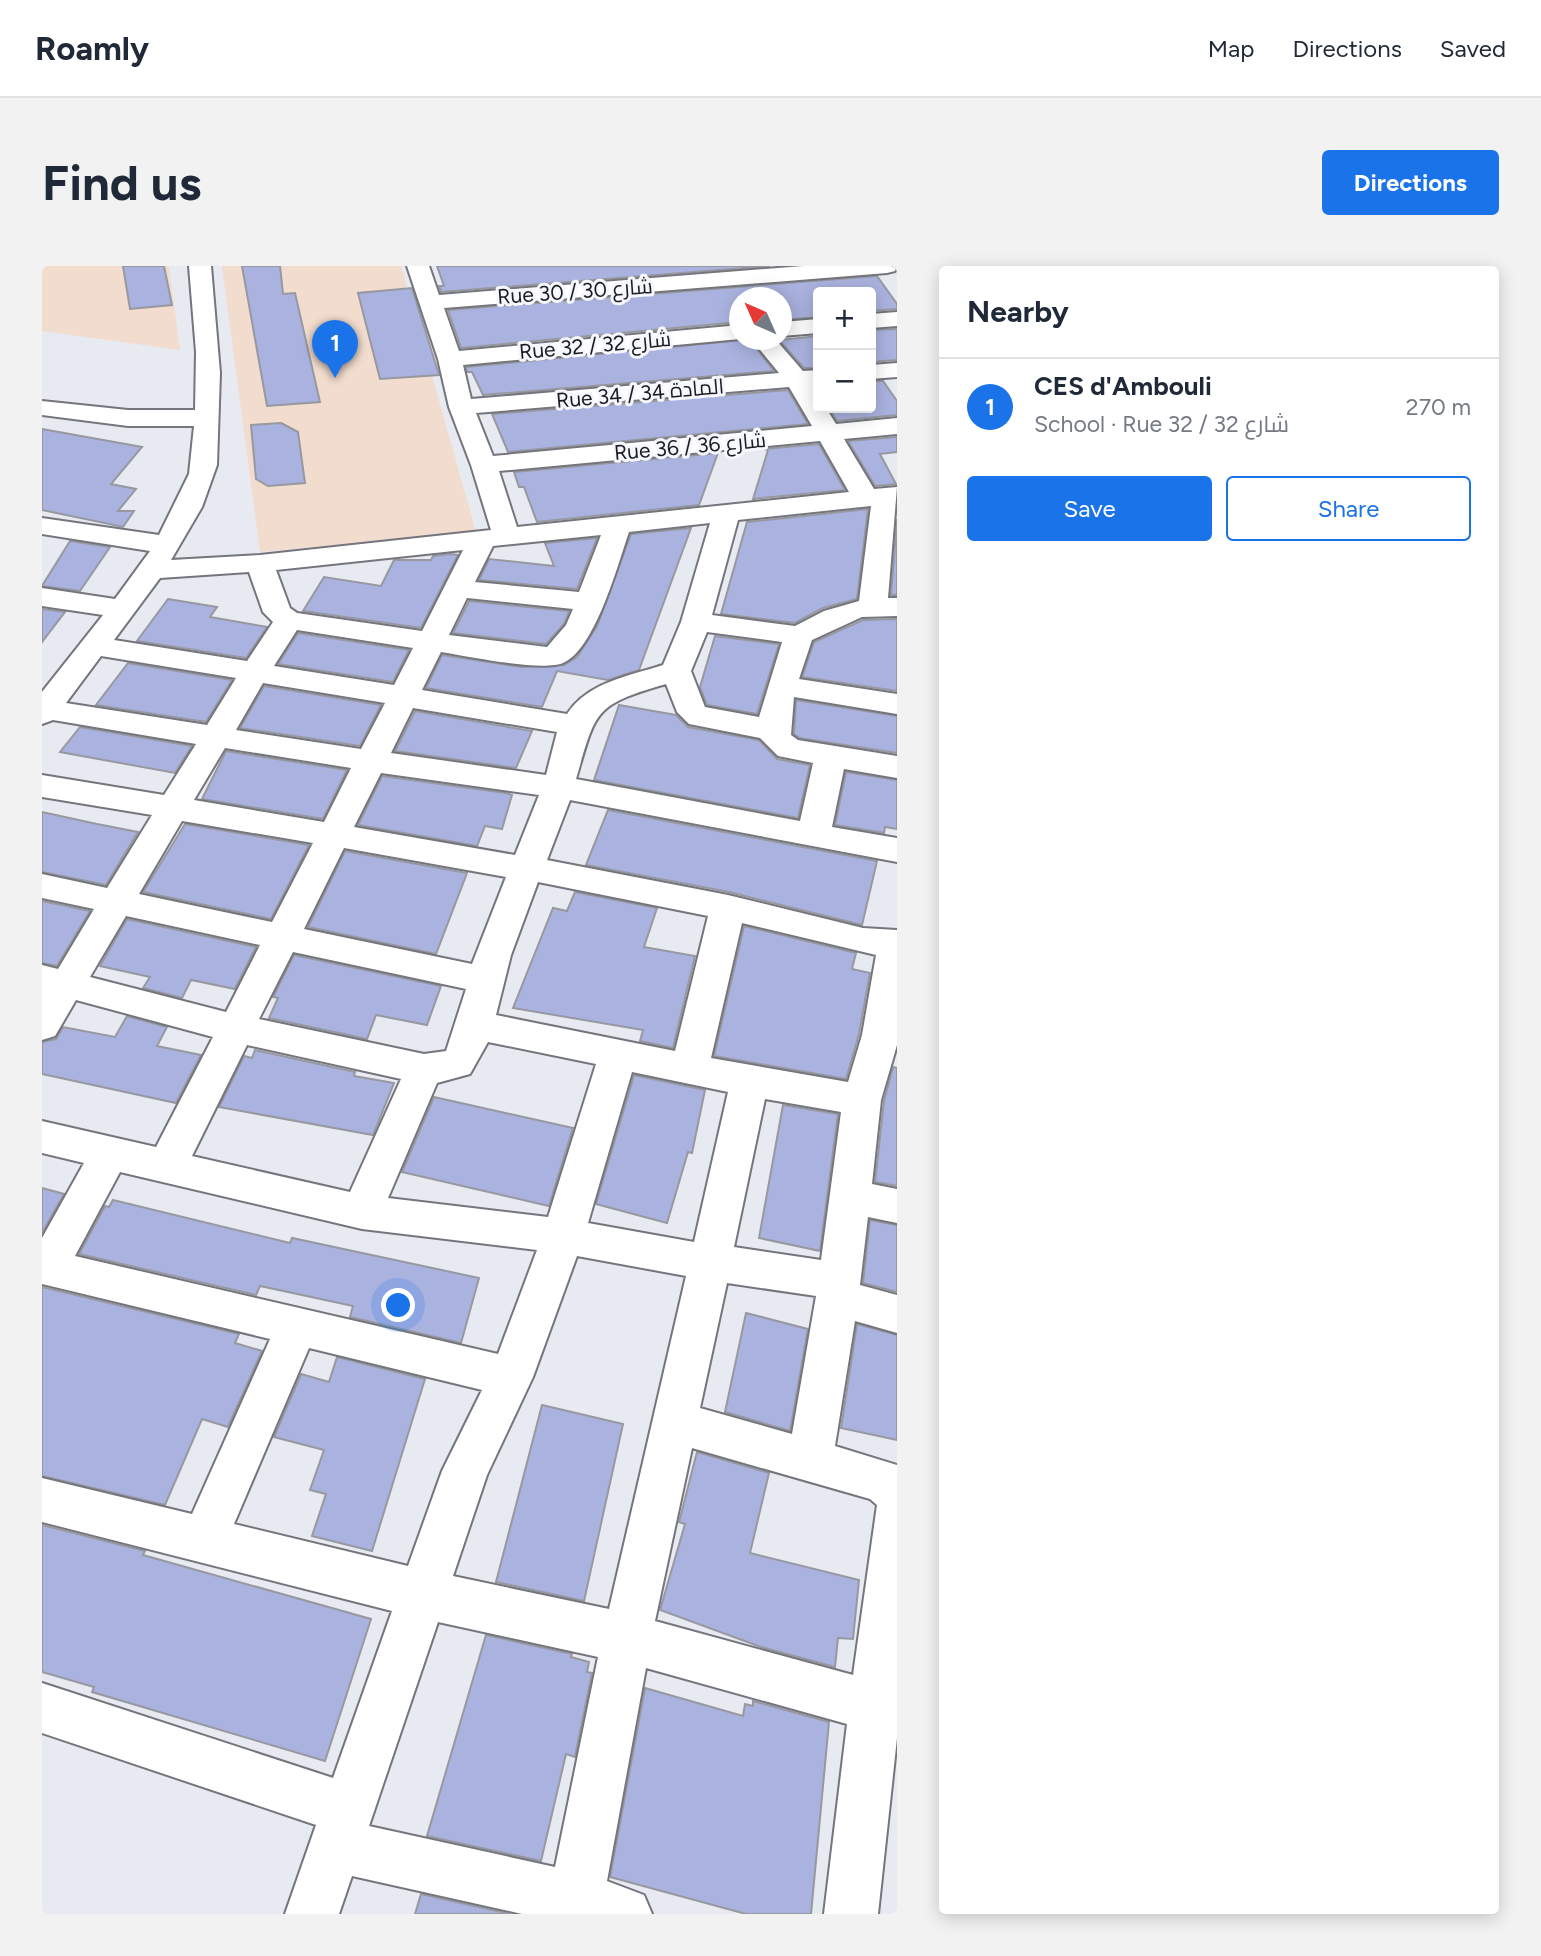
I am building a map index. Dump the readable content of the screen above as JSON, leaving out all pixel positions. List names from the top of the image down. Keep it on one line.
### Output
{"streets":{"street":["Rue 30 / شارع 30","Rue 32 / شارع 32","Rue 34 / المادة 34","Rue 36 / شارع 36"]},"north":"top left","page":{"header":"Roamly","nav":["Map","Directions","Saved"],"buttons":["Directions",["Save","Share"]],"title":"Find us","heading":"Nearby","map_buttons":["+","−"],"pins":"1","list":[{"mark":"1","name":"CES d'Ambouli","note":"School · Rue 32 / شارع 32","value":"270 m"}]}}
